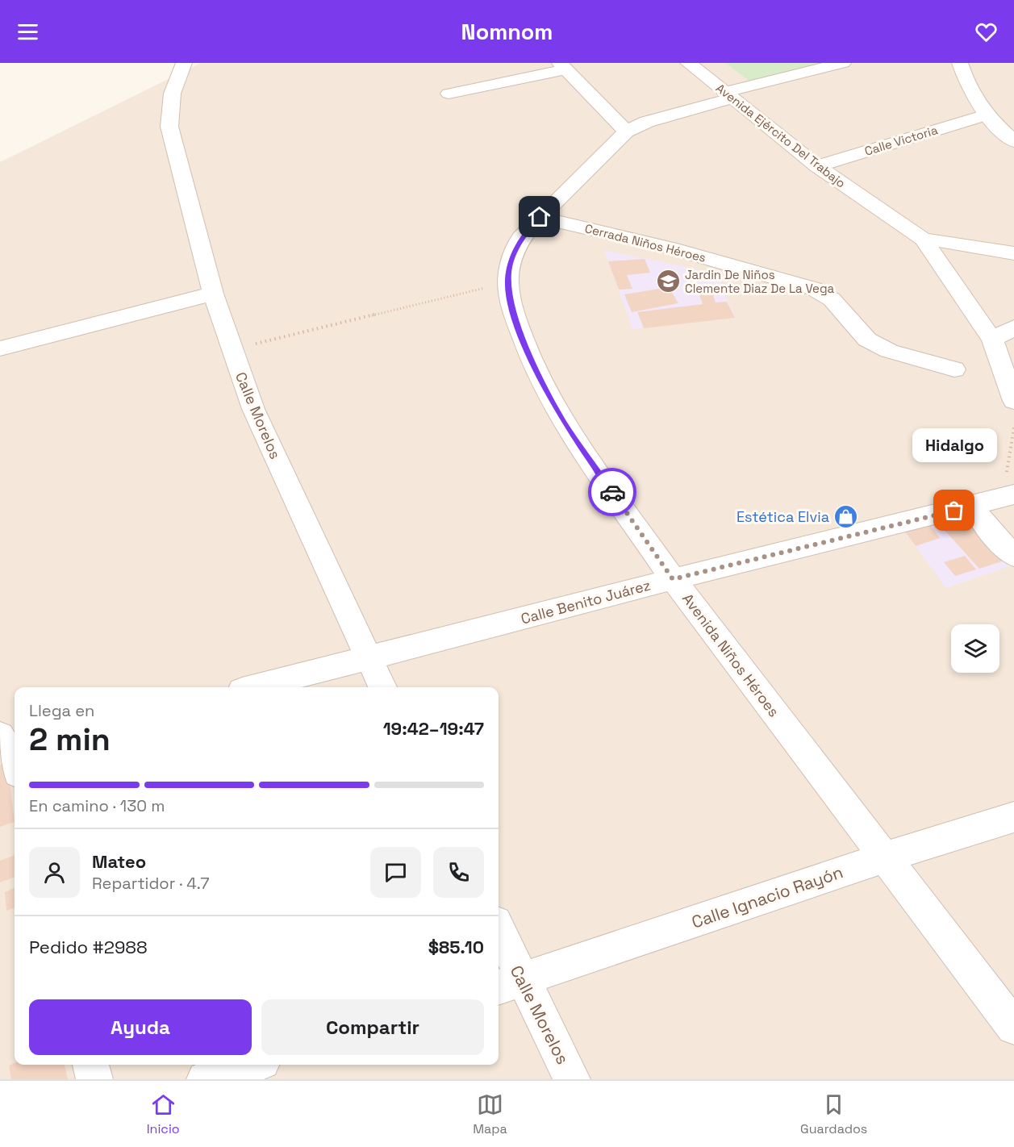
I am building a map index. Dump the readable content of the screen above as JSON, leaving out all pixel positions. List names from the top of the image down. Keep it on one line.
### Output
{"streets":{"street":["Avenida Ejército Del Trabajo","Calle Victoria","Cerrada Niños Héroes","Calle Morelos","Calle Benito Juárez","Avenida Niños Héroes","Calle Ignacio Rayón"]},"crossings":[["Avenida Ejército Del Trabajo","Calle Victoria"],["Cerrada Niños Héroes","Avenida Niños Héroes"],["Calle Morelos","Calle Benito Juárez"],["Calle Morelos","Calle Ignacio Rayón"],["Calle Benito Juárez","Avenida Niños Héroes"],["Avenida Niños Héroes","Calle Ignacio Rayón"]],"places":{"school or university":["Jardin De Niños Clemente Diaz De La Vega"],"other":["Hidalgo"],"shop":["Estética Elvia"]},"page":{"header":"Nomnom","bubble":"Hidalgo","heading":["2 min","Llega en","19:42–19:47"],"panel":["Mateo","Repartidor · 4.7","Pedido #2988","$85.10"],"bar":"En camino · 130 m","buttons":["Ayuda","Compartir"],"tabs":["Inicio","Mapa","Guardados"]}}
